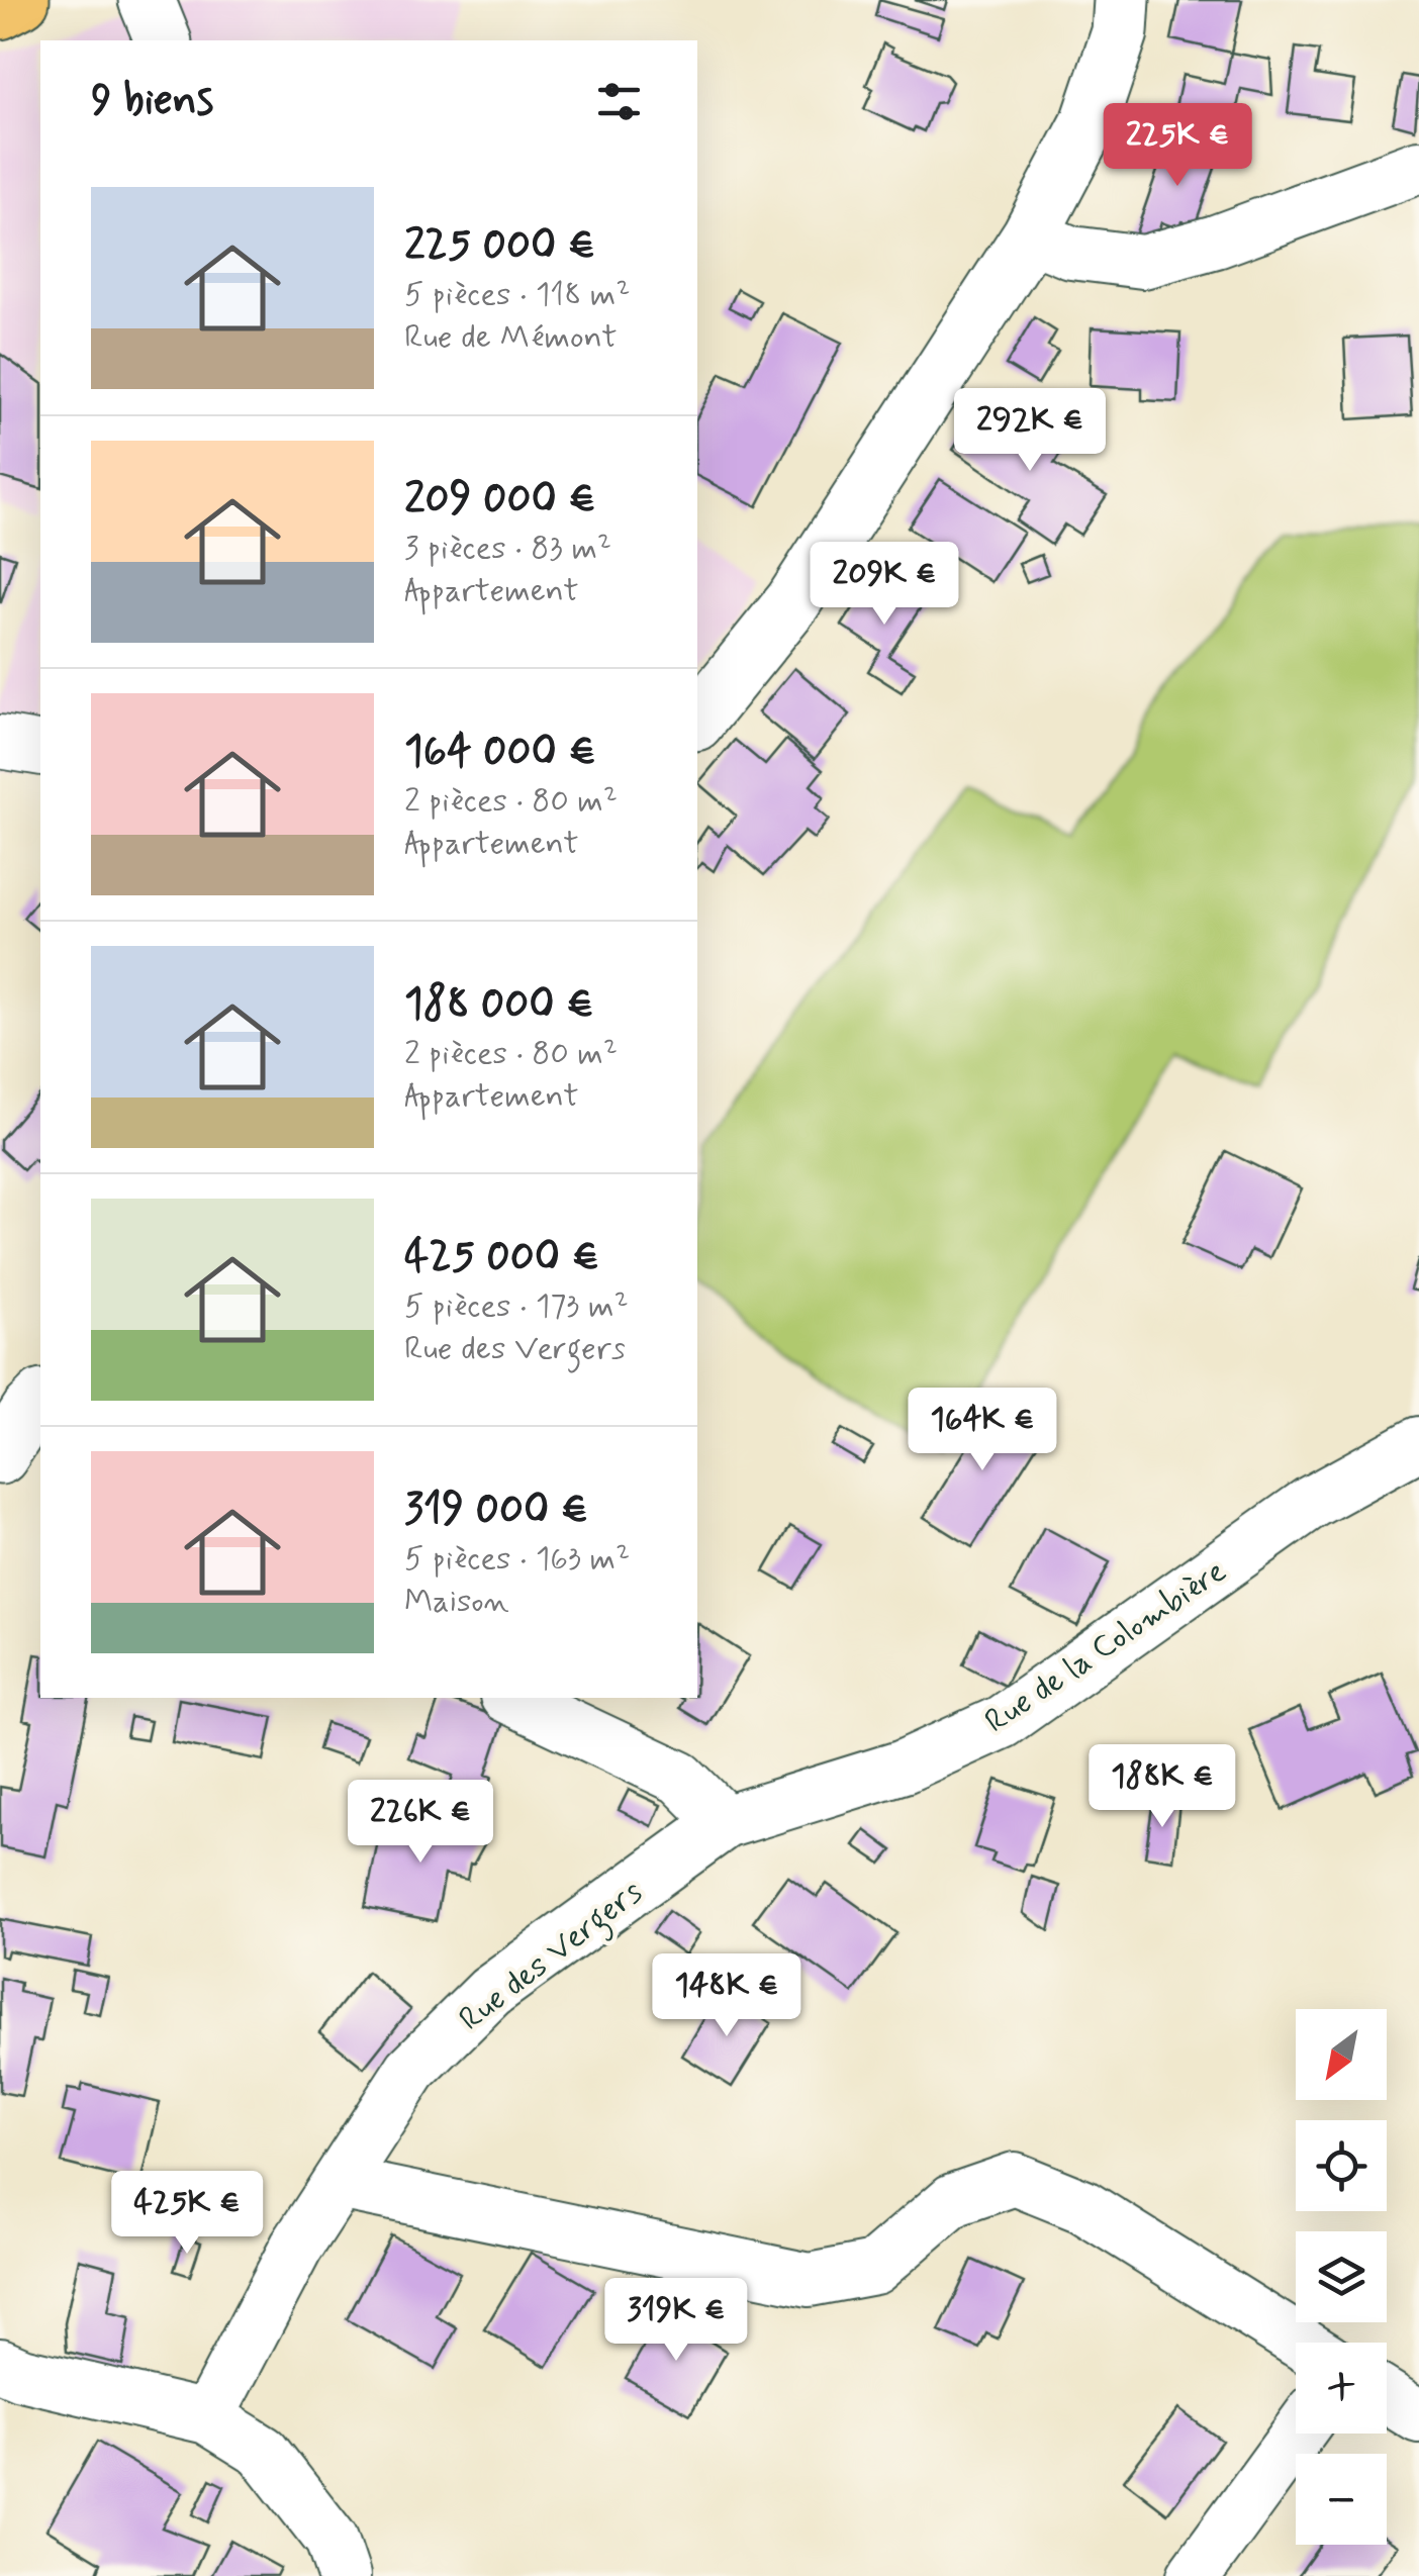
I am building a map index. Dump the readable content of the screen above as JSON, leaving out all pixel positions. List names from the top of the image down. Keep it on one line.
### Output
{"streets":{"street":["Rue de la Colombière","Rue des Vergers"]},"crossings":[["Rue de la Colombière","Rue des Vergers"]],"north":"bottom left","page":{"heading":"9 biens","price":["225K €","292K €","209K €","164K €","188K €","226K €","148K €","425K €","319K €"],"list":[{"name":"225 000 €","note":"5 pièces · 118 m² · Rue de Mémont"},{"name":"209 000 €","note":"3 pièces · 83 m² · Appartement"},{"name":"164 000 €","note":"2 pièces · 80 m² · Appartement"},{"name":"188 000 €","note":"2 pièces · 80 m² · Appartement"},{"name":"425 000 €","note":"5 pièces · 173 m² · Rue des Vergers"},{"name":"319 000 €","note":"5 pièces · 163 m² · Maison"}],"map_buttons":["+","−"]}}
